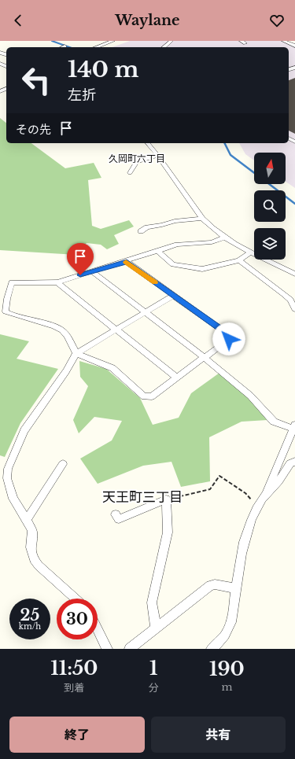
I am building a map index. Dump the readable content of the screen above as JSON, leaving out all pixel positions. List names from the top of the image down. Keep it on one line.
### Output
{"districts":["久岡町六丁目","天王町三丁目"],"north":"top","page":{"header":"Waylane","turn":["140 m","左折"],"then":"その先","speed":"25 km/h","limit":"30","eta":["11:50","到着","1","分","190","m"],"buttons":["終了","共有"]}}
